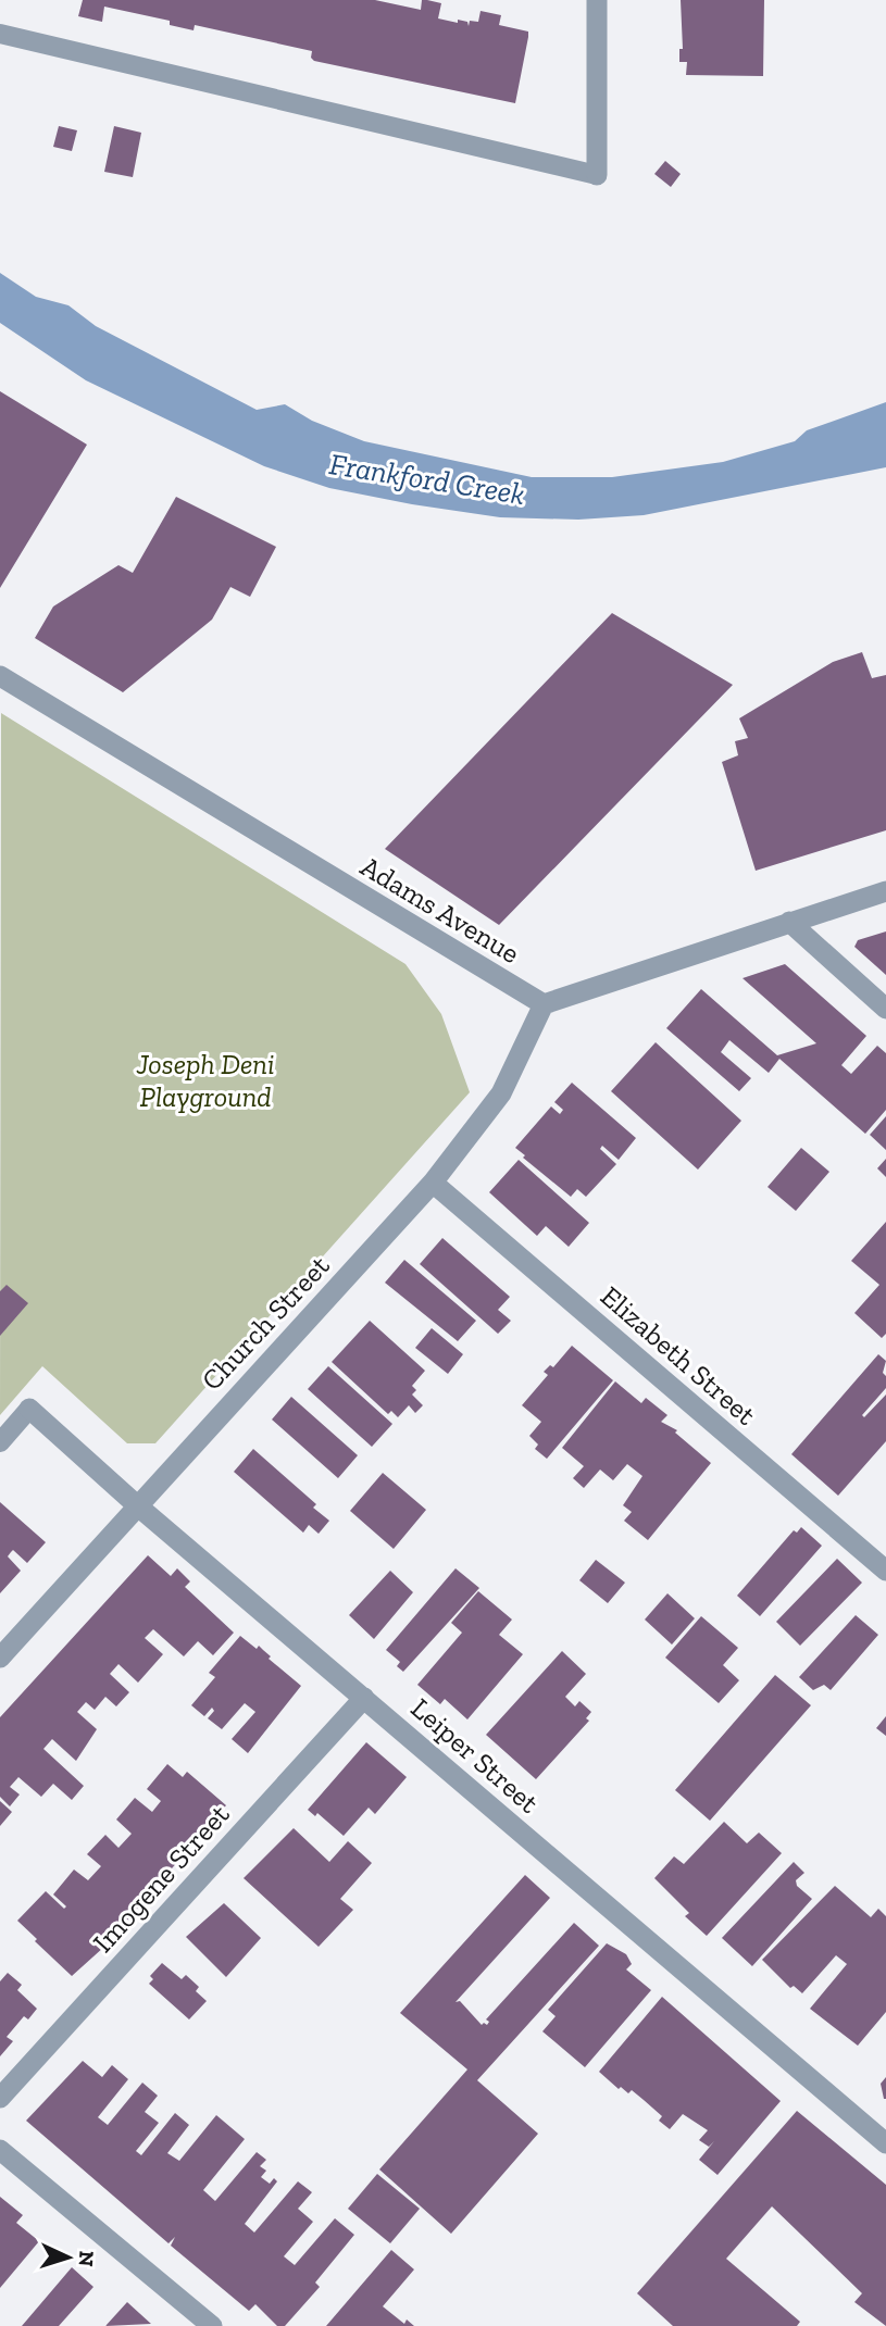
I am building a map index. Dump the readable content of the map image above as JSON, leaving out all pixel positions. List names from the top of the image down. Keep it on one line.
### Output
{"streets":{"street":["Adams Avenue","Church Street","Elizabeth Street","Leiper Street","Imogene Street"]},"crossings":[["Adams Avenue","Church Street"],["Church Street","Elizabeth Street"],["Church Street","Leiper Street"],["Leiper Street","Imogene Street"]],"water":["Frankford Creek"],"parks":["Joseph Deni Playground"],"north":"right"}
